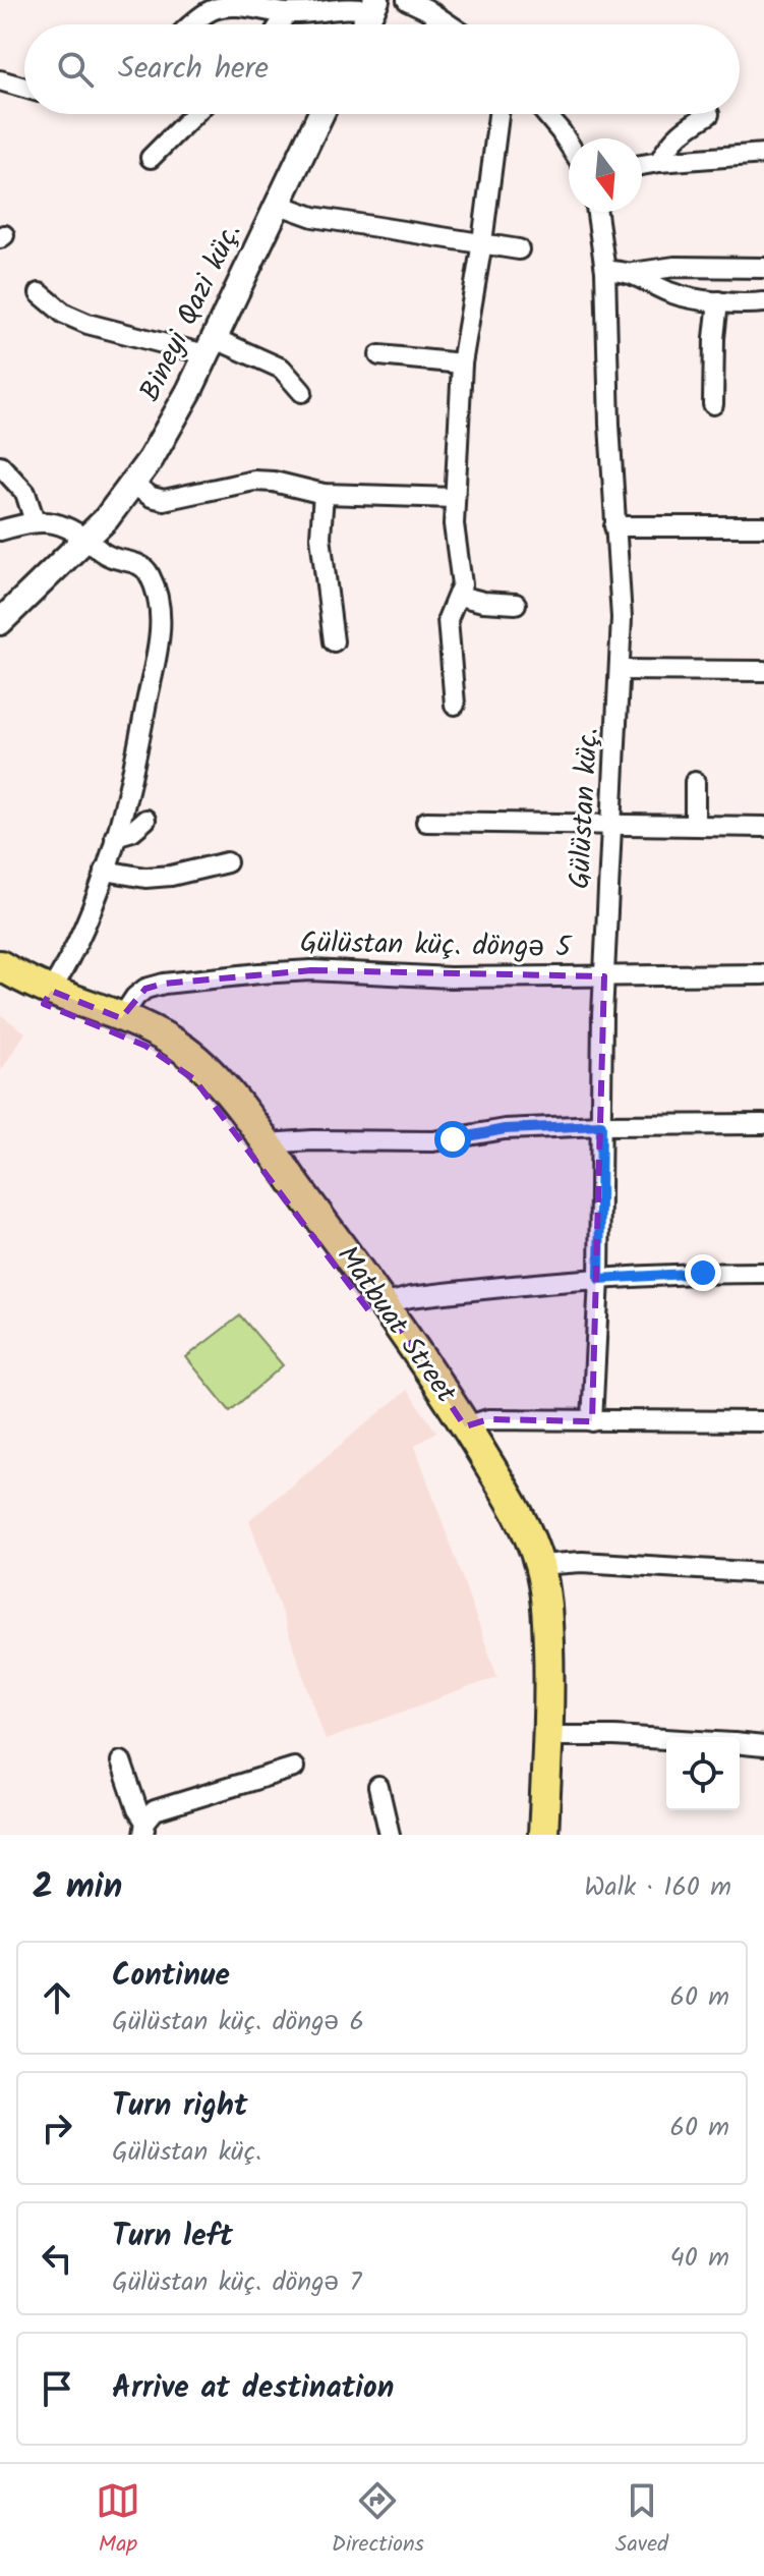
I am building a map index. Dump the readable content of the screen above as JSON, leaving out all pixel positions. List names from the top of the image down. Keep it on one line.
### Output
{"streets":{"main road":["Bineyi Qazi küç.","Matbuat Street"],"street":["Gülüstan küç.","Gülüstan küç. döngə 5"]},"crossings":[["Gülüstan küç.","Gülüstan küç. döngə 5"],["Gülüstan küç. döngə 5","Matbuat Street"]],"north":"bottom","page":{"search":"Search here","heading":["2 min","Walk · 160 m"],"list":[["Continue","Gülüstan küç. döngə 6","60 m"],["Turn right","Gülüstan küç.","60 m"],["Turn left","Gülüstan küç. döngə 7","40 m"],"Arrive at destination"],"nav":["Map","Directions","Saved"]}}
